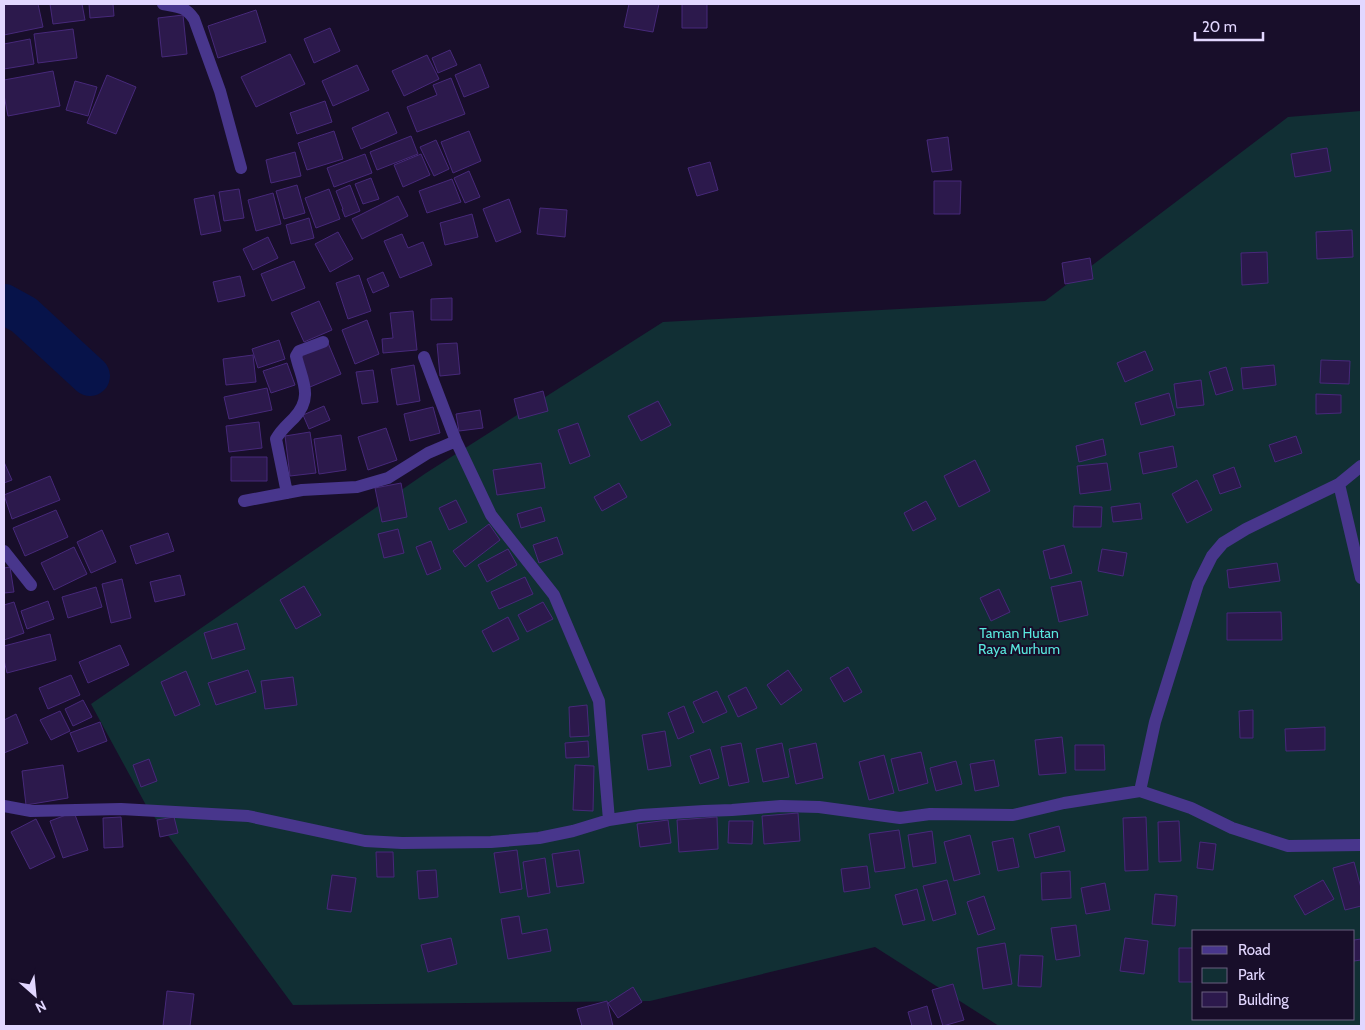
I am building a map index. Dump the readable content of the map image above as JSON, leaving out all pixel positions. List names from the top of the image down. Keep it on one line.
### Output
{"parks":["Taman Hutan Raya Murhum"],"legend":["Road","Park","Building"],"scale_bar":"20 m","north":"bottom right"}
